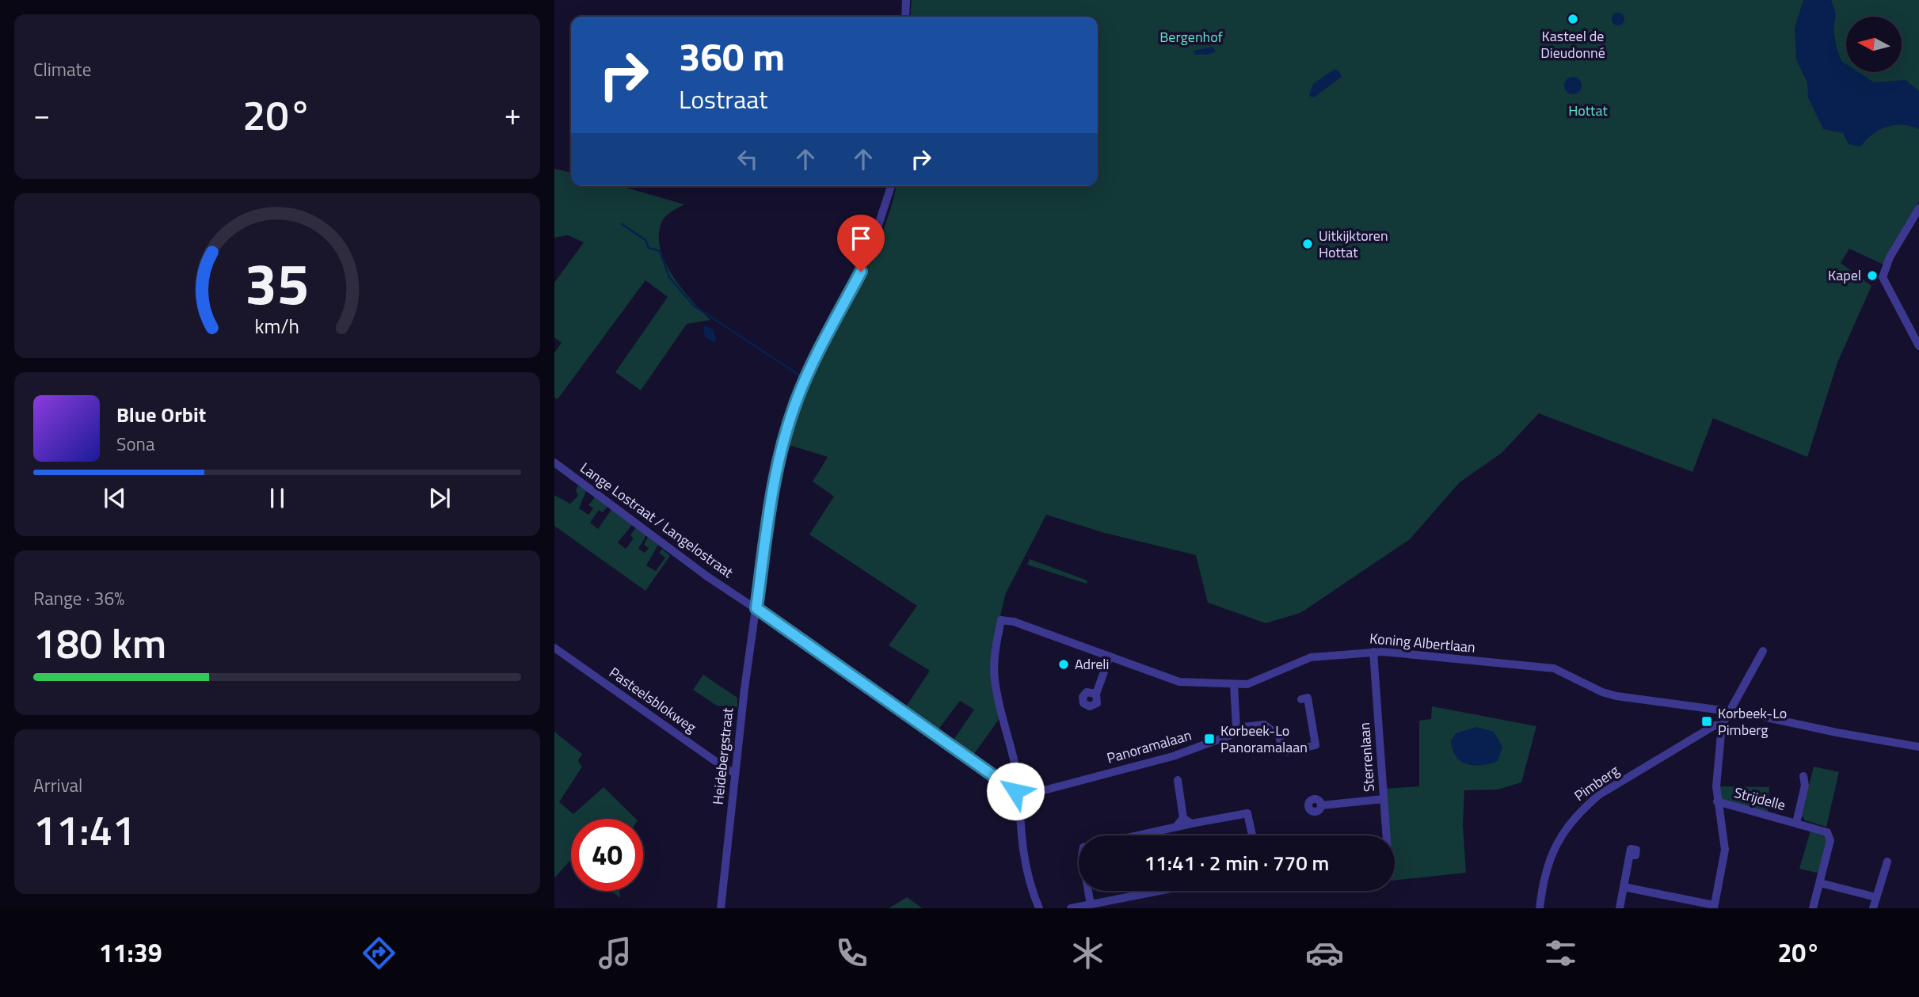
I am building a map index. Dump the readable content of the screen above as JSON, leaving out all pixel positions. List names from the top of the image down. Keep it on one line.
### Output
{"streets":{"street":["Lange Lostraat / Langelostraat","Koning Albertlaan","Pasteelsblokweg","Panoramalaan","Heidebergstraat","Sterrenlaan","Pimberg","Strijdelle"]},"crossings":[["Lange Lostraat / Langelostraat","Koning Albertlaan"],["Lange Lostraat / Langelostraat","Panoramalaan"],["Lange Lostraat / Langelostraat","Heidebergstraat"],["Koning Albertlaan","Panoramalaan"],["Koning Albertlaan","Sterrenlaan"],["Pasteelsblokweg","Heidebergstraat"]],"parks":["Bergenhof","Hottat"],"places":{"other":["Kasteel de Dieudonné","Uitkijktoren Hottat","Kapel","Adreli"],"transit":["Korbeek-Lo Pimberg","Korbeek-Lo Panoramalaan"]},"north":"left","page":{"tile":["Climate",["Range · 36%","180 km"],["Arrival","11:41"]],"turn":["360 m","Lostraat"],"heat":["−","20°","+"],"song":["Blue Orbit","Sona"],"limit":"40","trip":"11:41 · 2 min · 770 m","tabs":["11:39","20°"],"gauge":["35","km/h"]}}
